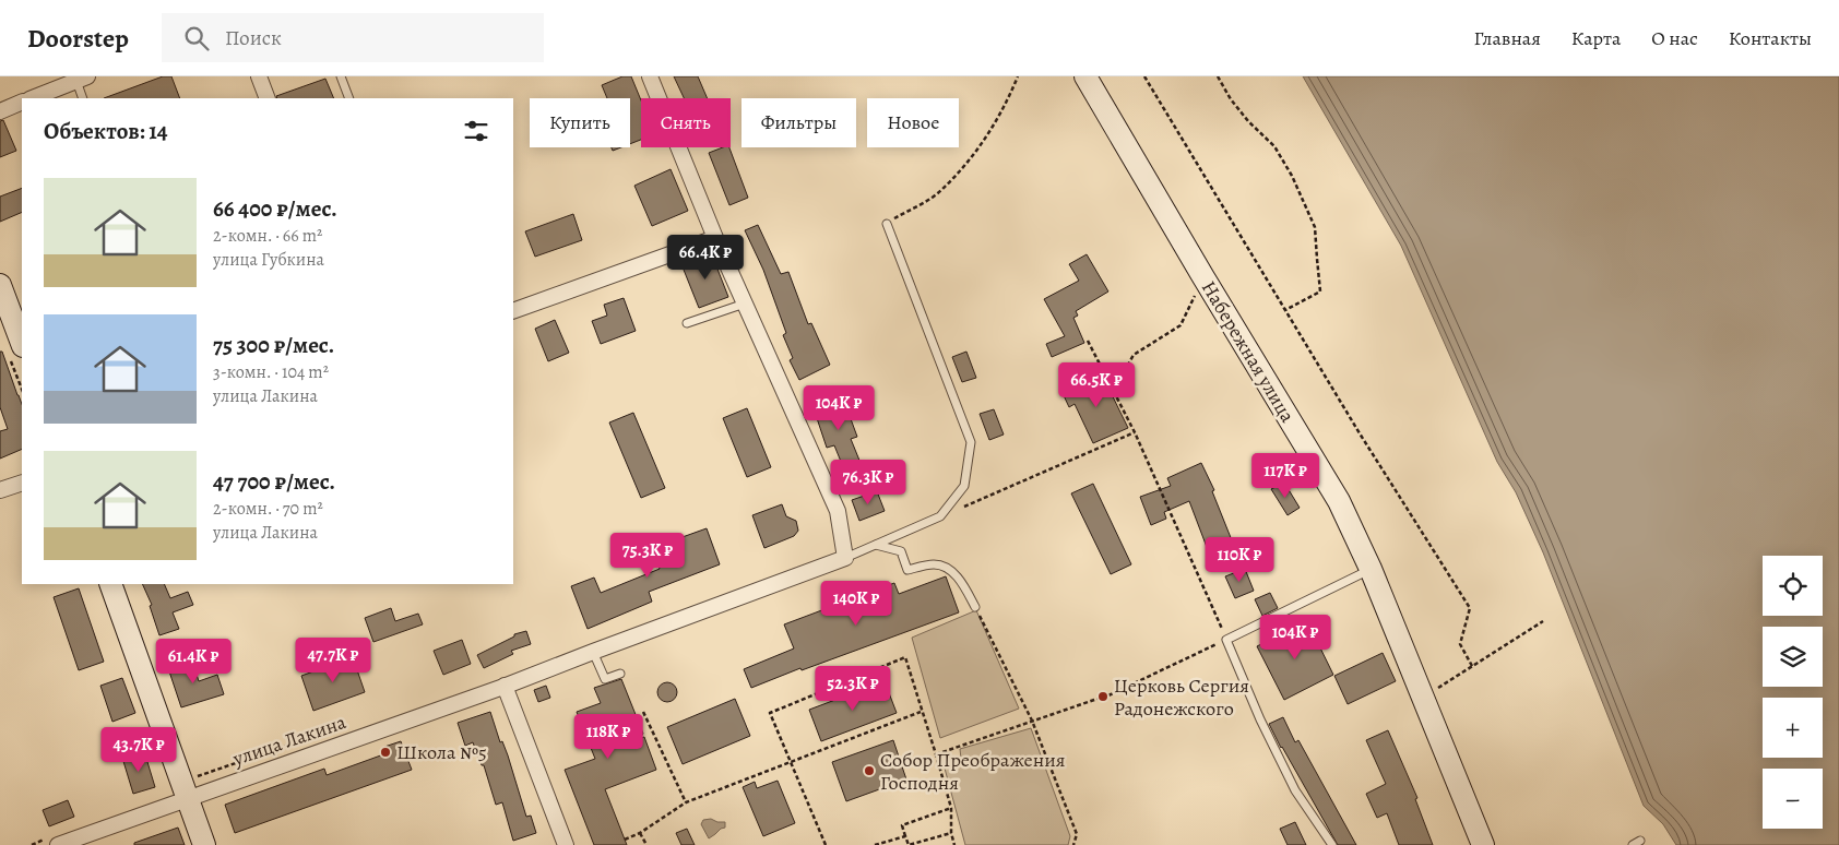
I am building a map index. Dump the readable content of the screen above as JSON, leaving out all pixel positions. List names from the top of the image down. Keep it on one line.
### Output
{"streets":{"street":["Набережная улица","улица Лакина"]},"places":["Церковь Сергия Радонежского","Школа №5","Собор Преображения Господня"],"page":{"header":"Doorstep","search":"Поиск","nav":["Главная","Карта","О нас","Контакты"],"chip":["Купить","Снять","Фильтры","Новое"],"heading":"Объектов: 14","list":[{"name":"66 400 ₽/мес.","note":"2-комн. · 66 m² · улица Губкина"},{"name":"75 300 ₽/мес.","note":"3-комн. · 104 m² · улица Лакина"},{"name":"47 700 ₽/мес.","note":"2-комн. · 70 m² · улица Лакина"}],"price":["66.4K ₽","66.5K ₽","104K ₽","117K ₽","76.3K ₽","75.3K ₽","110K ₽","140K ₽","104K ₽","47.7K ₽","61.4K ₽","52.3K ₽","118K ₽","43.7K ₽"],"map_buttons":["+","−"]}}
